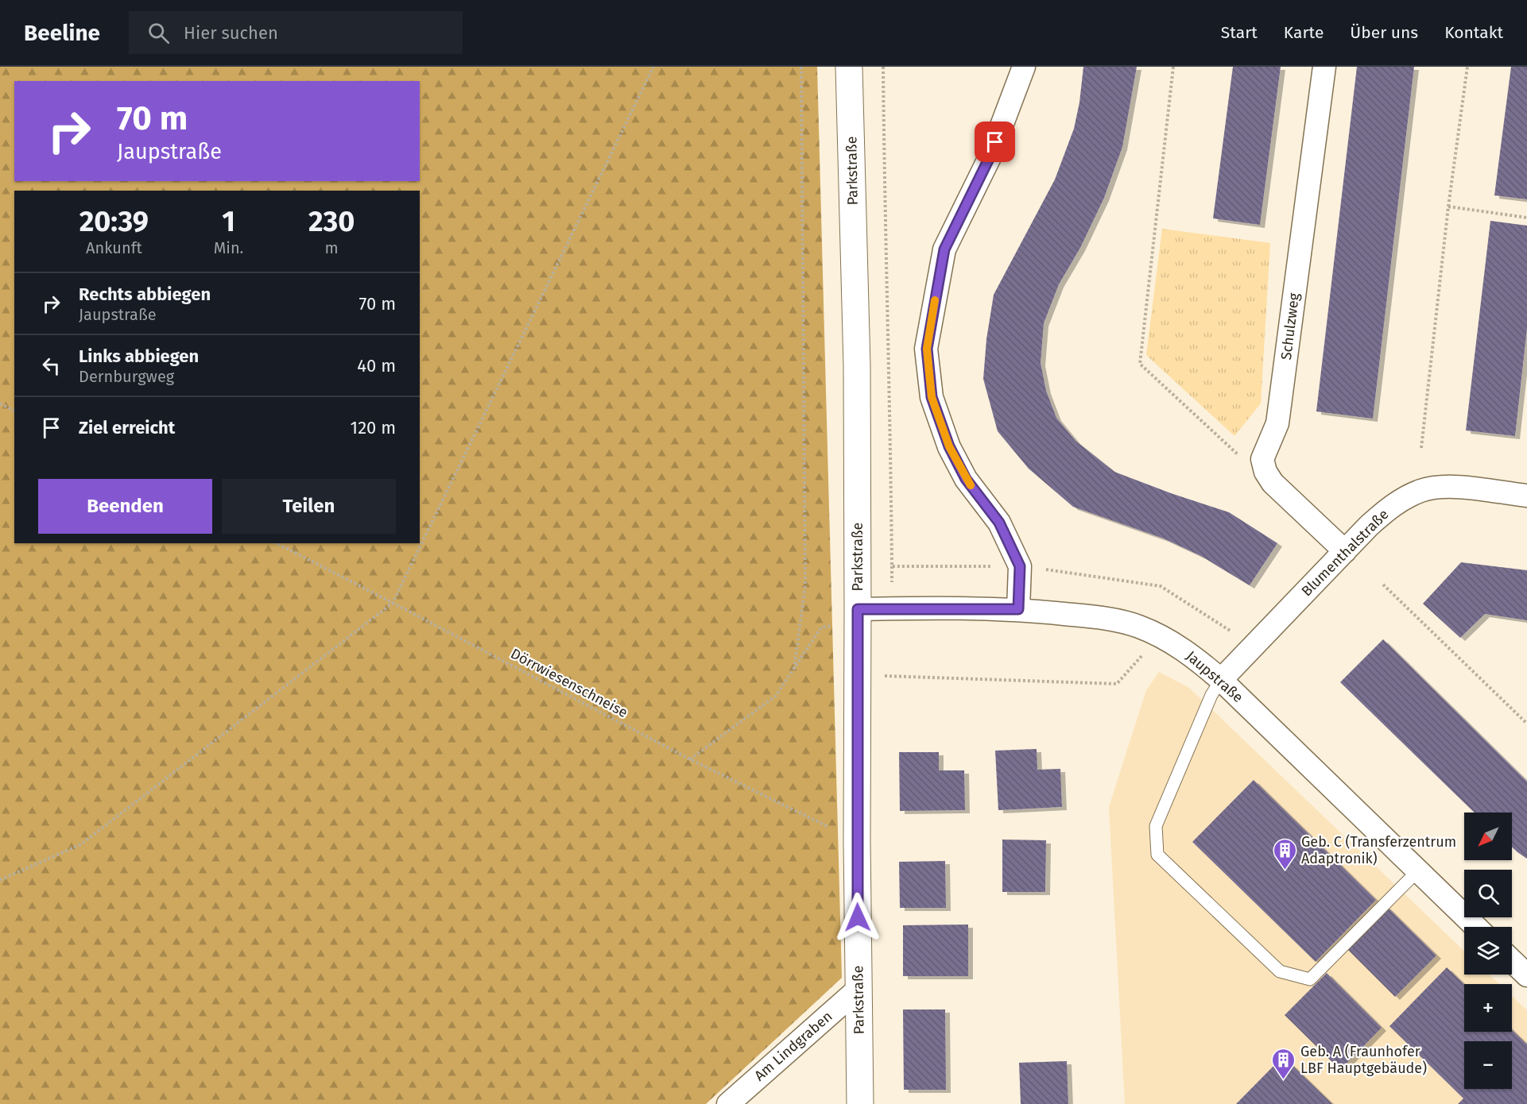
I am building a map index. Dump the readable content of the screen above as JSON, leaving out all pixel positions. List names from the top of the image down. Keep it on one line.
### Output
{"streets":{"street":["Parkstraße","Schulzweg","Blumenthalstraße","Jaupstraße","Am Lindgraben"],"path":["Dörrwiesenschneise"]},"crossings":[["Parkstraße","Jaupstraße"],["Parkstraße","Dörrwiesenschneise"],["Parkstraße","Am Lindgraben"],["Blumenthalstraße","Jaupstraße"]],"places":{"building":["Geb. C (Transferzentrum Adaptronik)","Geb. A (Fraunhofer LBF Hauptgebäude)"]},"north":"bottom left","page":{"header":"Beeline","search":"Hier suchen","nav":["Start","Karte","Über uns","Kontakt"],"turn":["70 m","Jaupstraße"],"eta":["20:39","Ankunft","1","Min.","230","m"],"list":[{"name":"Rechts abbiegen","note":"Jaupstraße","value":"70 m"},{"name":"Links abbiegen","note":"Dernburgweg","value":"40 m"},{"name":"Ziel erreicht","value":"120 m"}],"buttons":["Beenden","Teilen"],"map_buttons":["+","−"]}}
